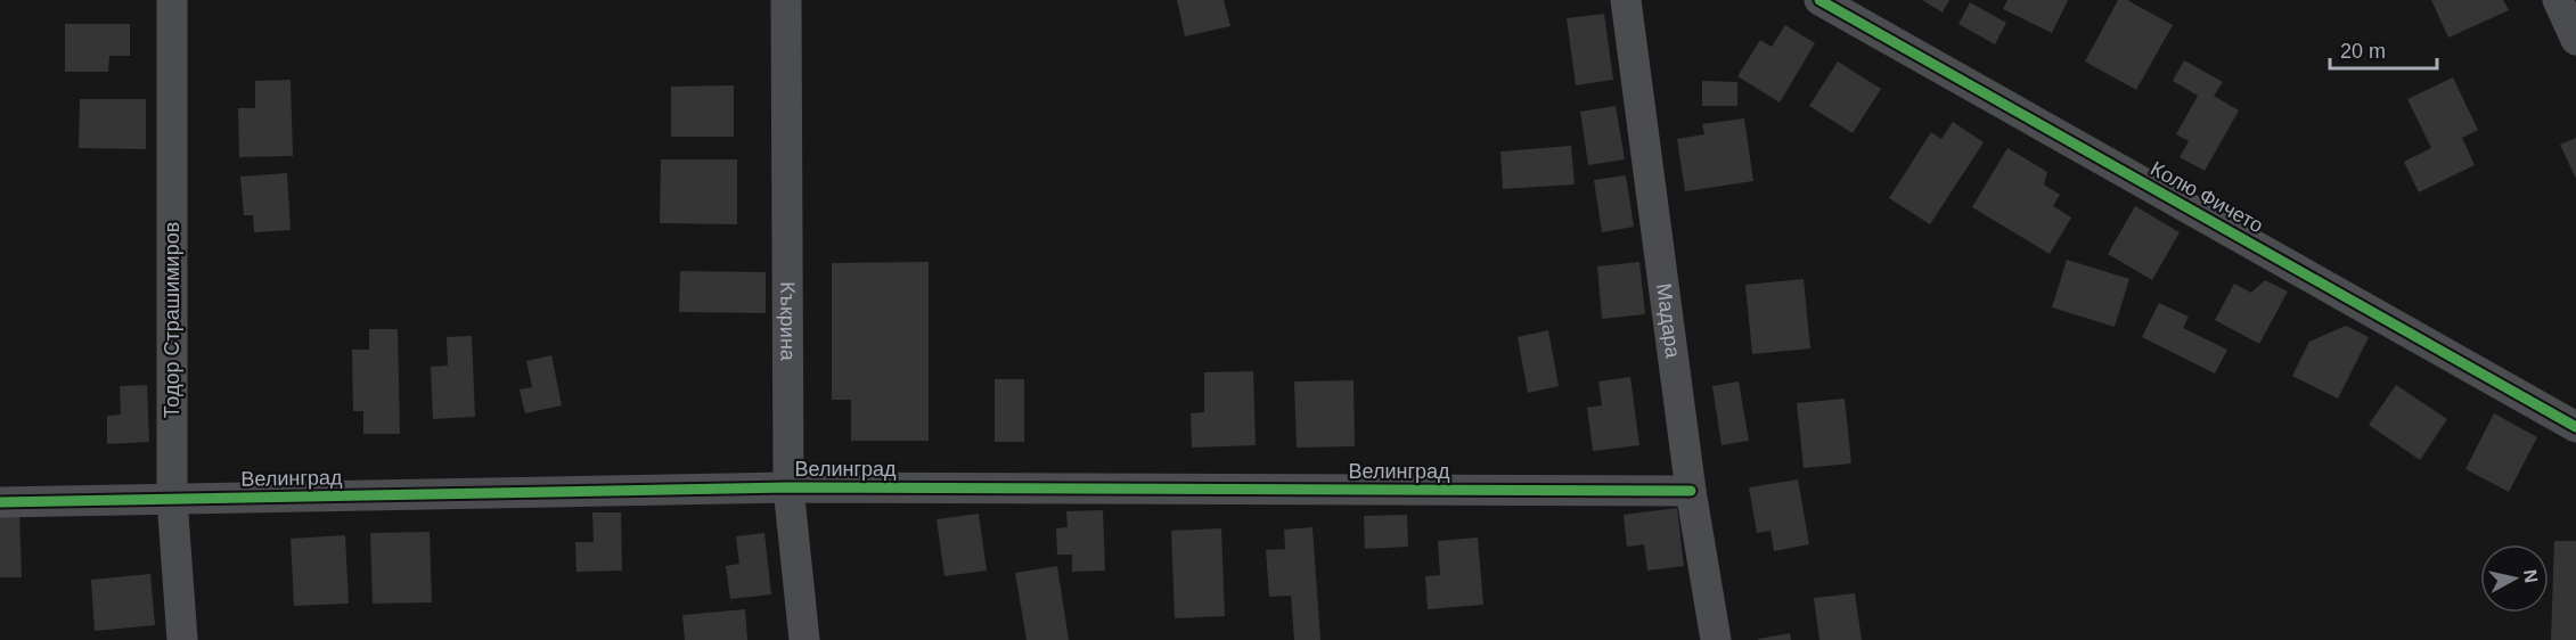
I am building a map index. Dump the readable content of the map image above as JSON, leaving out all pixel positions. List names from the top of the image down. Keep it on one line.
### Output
{"streets":{"street":["Колю Фичето","Тодор Страшимиров","Къкрина","Мадара","Велинград"]},"crossings":[["Тодор Страшимиров","Велинград"],["Къкрина","Велинград"],["Мадара","Велинград"]],"scale_bar":"20 m","north":"right"}
